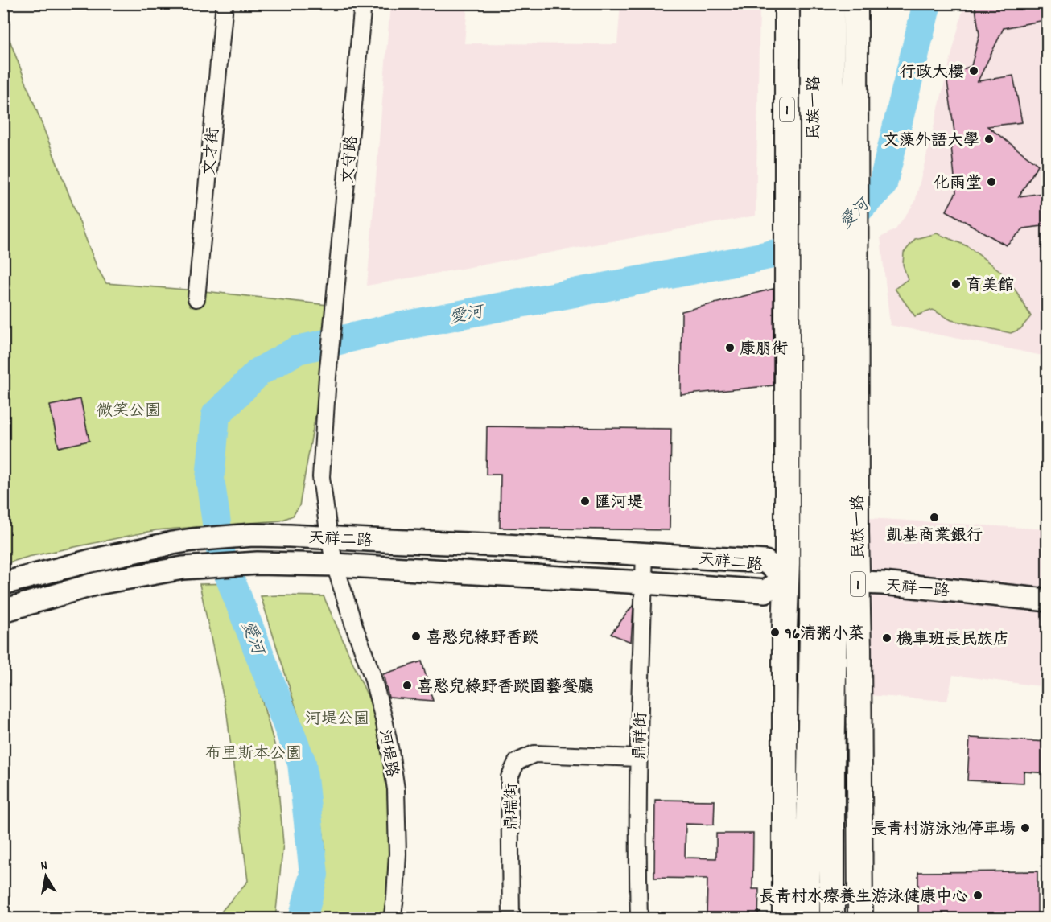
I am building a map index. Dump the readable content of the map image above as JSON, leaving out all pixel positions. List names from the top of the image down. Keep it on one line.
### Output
{"streets":{"main road":["民族一路","1"],"street":["文才街","文守路","天祥二路","天祥一路","鼎祥街","河堤路","鼎瑞街"]},"crossings":[["民族一路","1"],["民族一路","天祥一路"],["1","天祥二路"],["1","天祥一路"],["文守路","天祥二路"],["文守路","河堤路"],["天祥二路","天祥一路"],["天祥二路","鼎祥街"],["天祥二路","河堤路"],["鼎祥街","鼎瑞街"]],"water":["愛河"],"parks":["微笑公園","河堤公園","布里斯本公園"],"places":["行政大樓","文藻外語大學","化雨堂","育美館","康朋街","匯河堤","凱基商業銀行","96清粥小菜","喜憨兒綠野香蹤","機車班長民族店","喜憨兒綠野香蹤園藝餐廳","長青村游泳池停車場","長青村水療養生游泳健康中心"],"north":"top"}
